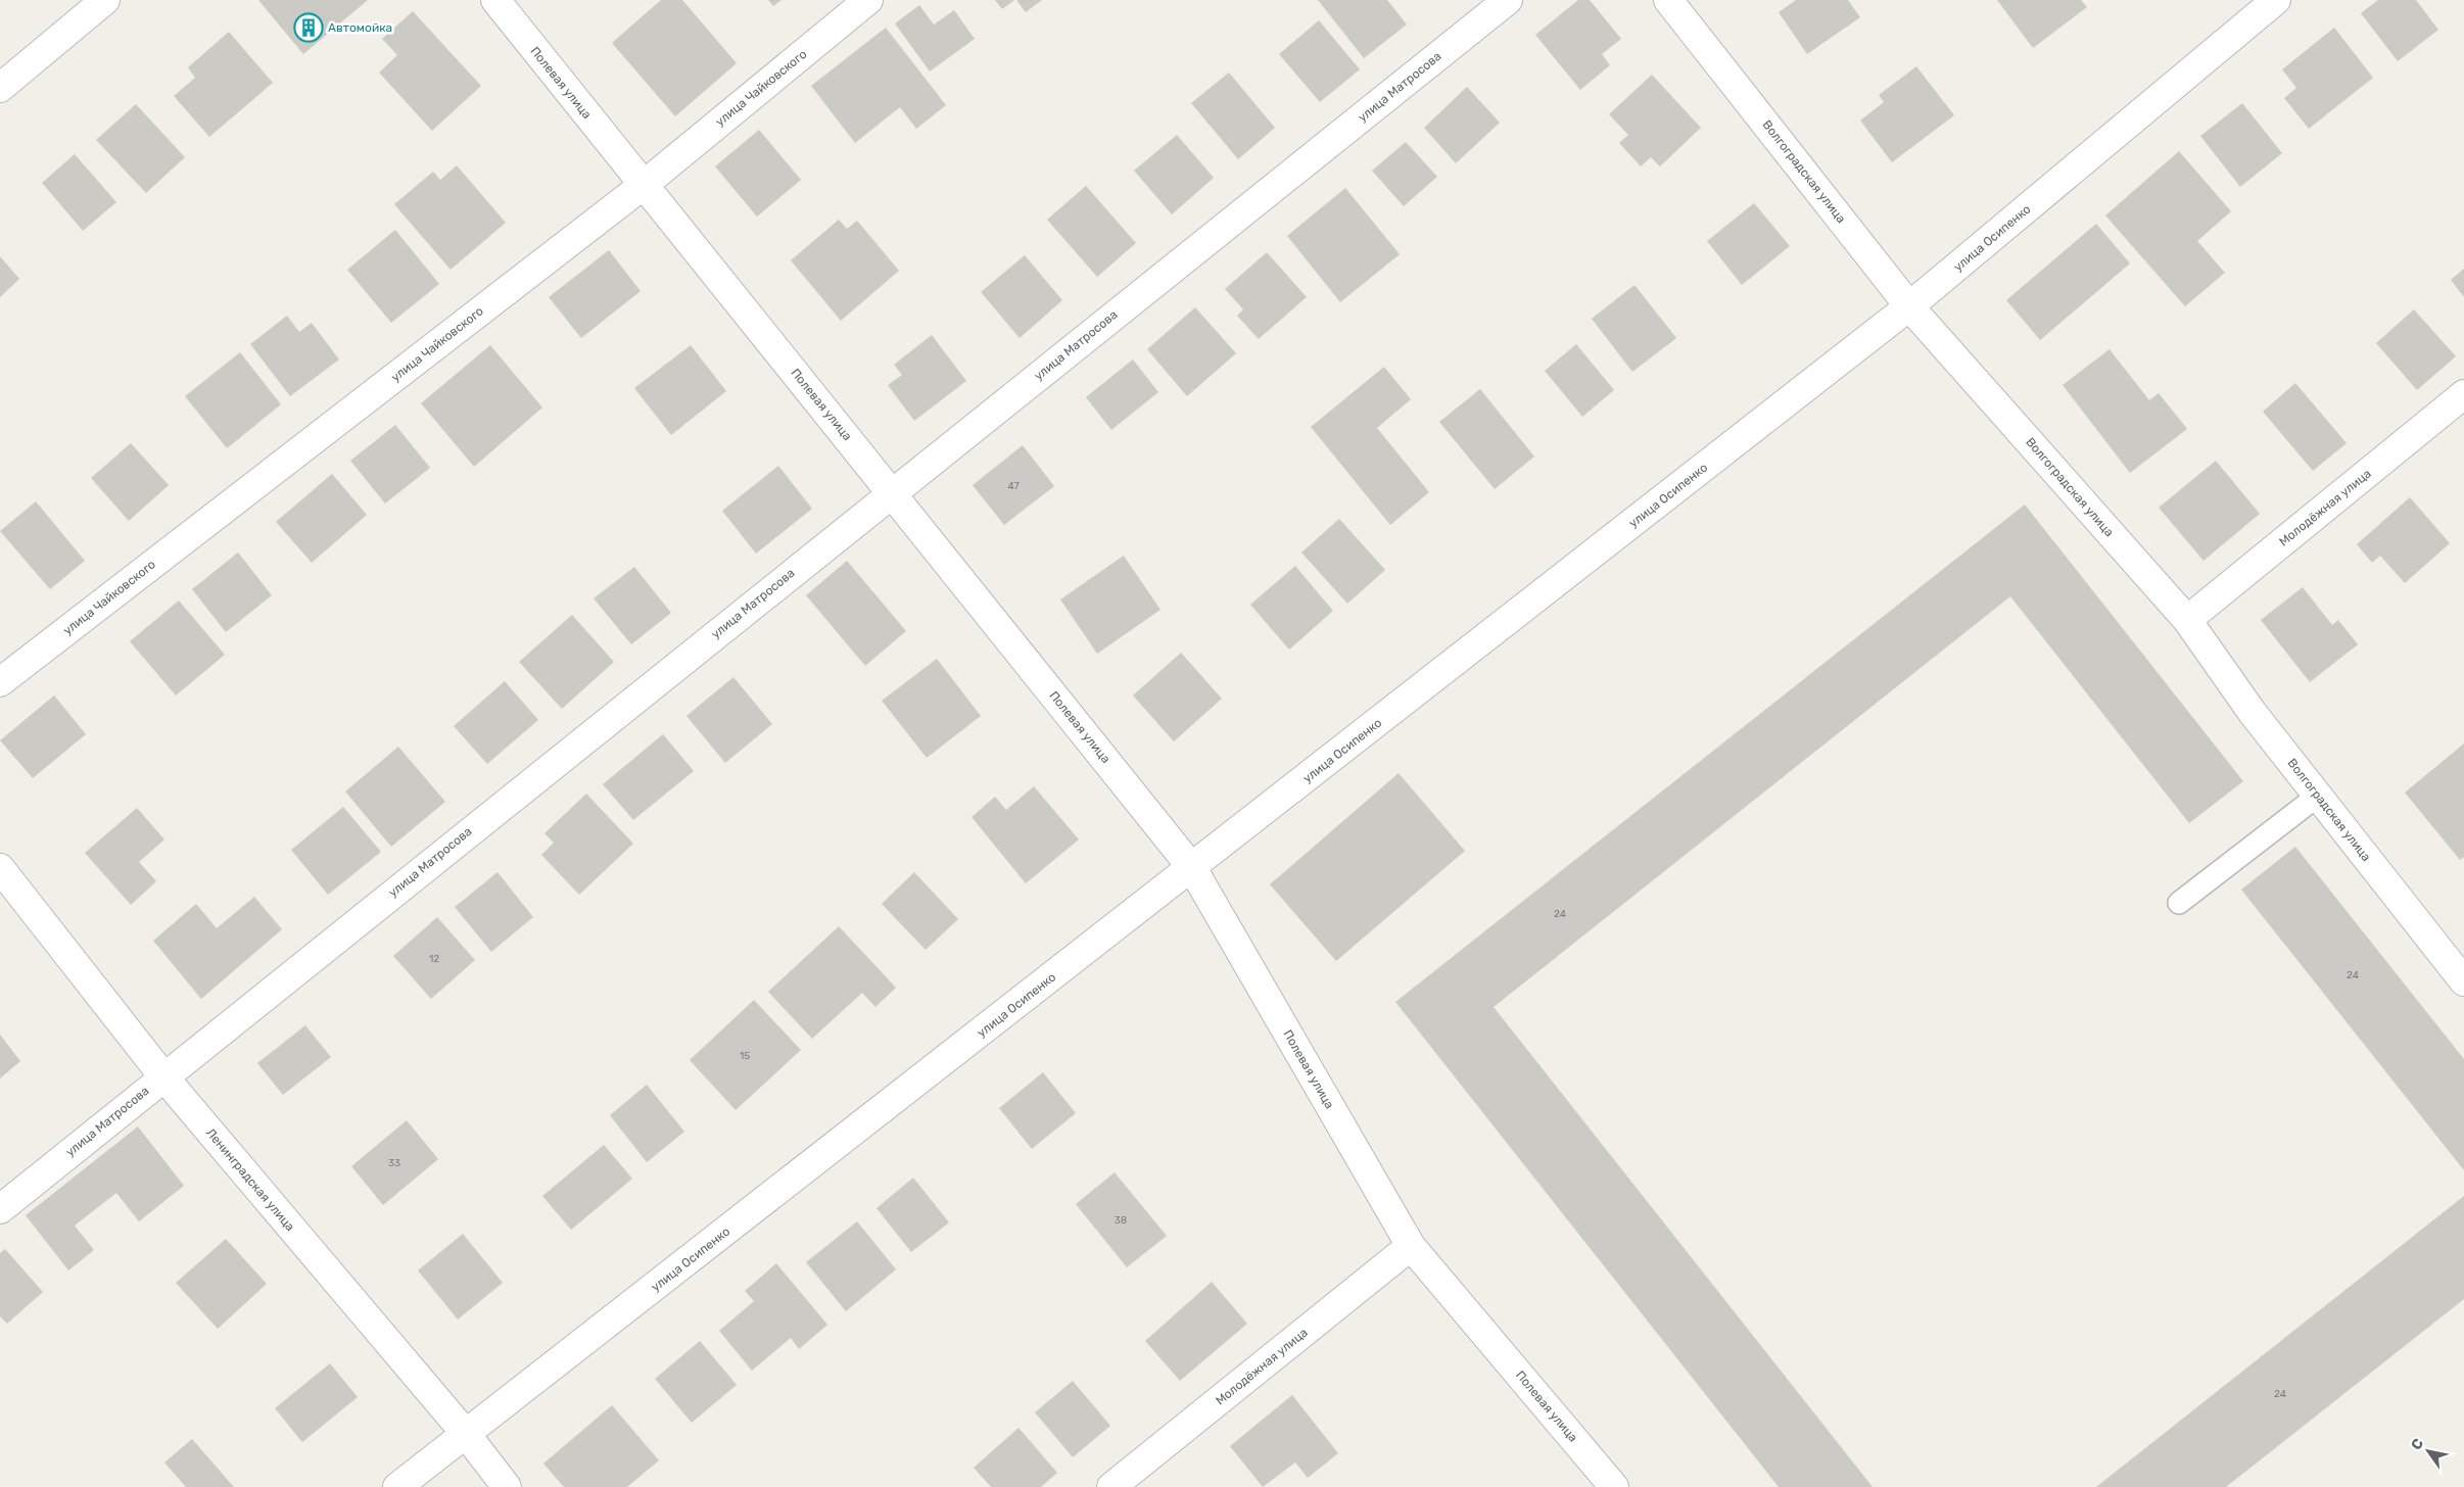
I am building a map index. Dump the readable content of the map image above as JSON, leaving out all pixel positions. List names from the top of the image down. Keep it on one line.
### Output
{"streets":{"street":["Полевая улица","улица Матросова","улица Чайковского","Волгоградская улица","улица Осипенко","Молодёжная улица","Ленинградская улица"]},"crossings":[["Полевая улица","улица Матросова"],["Полевая улица","улица Чайковского"],["Полевая улица","улица Осипенко"],["Полевая улица","Молодёжная улица"],["улица Матросова","Ленинградская улица"],["Волгоградская улица","улица Осипенко"],["Волгоградская улица","Молодёжная улица"],["улица Осипенко","Ленинградская улица"]],"places":{"building":["Автомойка"]},"house_numbers":["47","24","12","24","15","33","38","24"],"north":"top left"}
